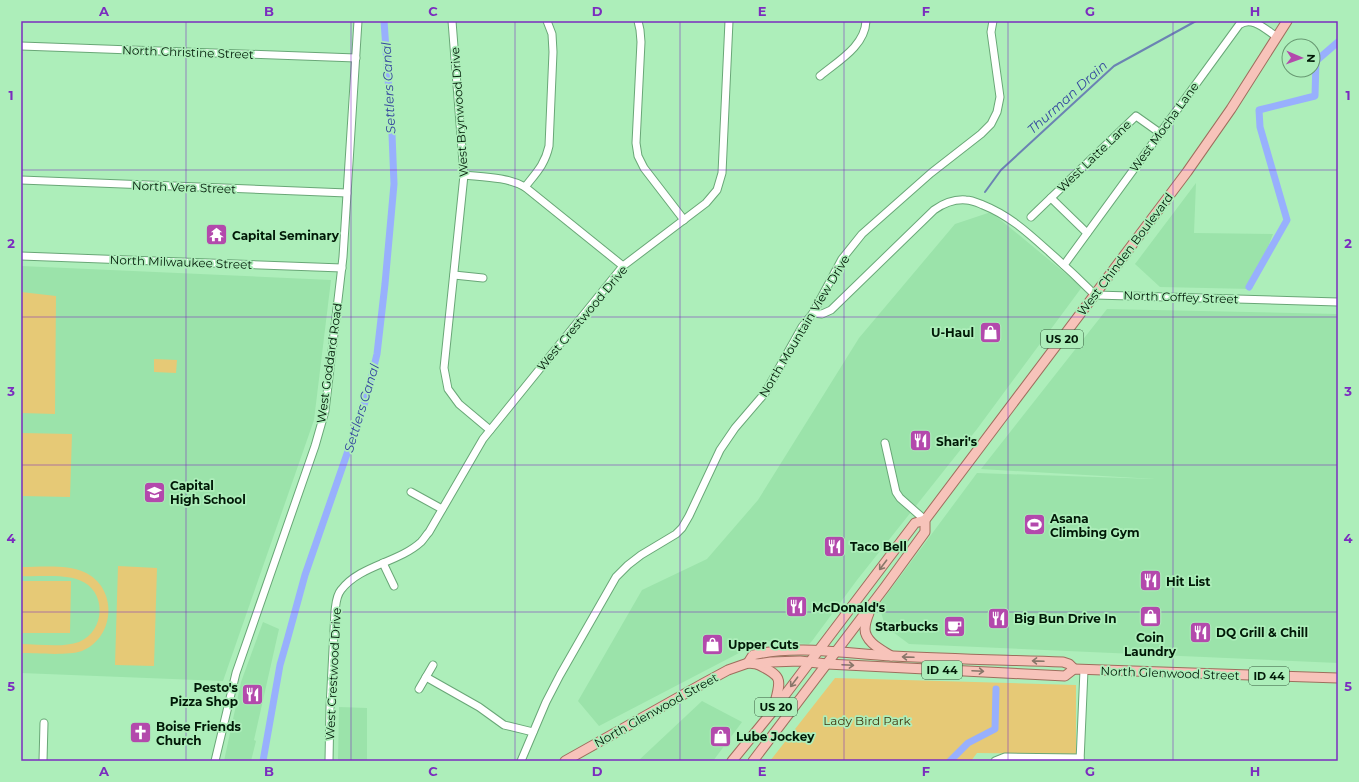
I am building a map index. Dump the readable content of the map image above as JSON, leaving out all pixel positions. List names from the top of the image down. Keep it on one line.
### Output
{"streets":{"main road":["West Chinden Boulevard","US 20","ID 44","North Glenwood Street"],"street":["North Christine Street","West Brynwood Drive","West Mocha Lane","West Latte Lane","North Vera Street","North Milwaukee Street","North Coffey Street","West Crestwood Drive","North Mountain View Drive","West Goddard Road"]},"crossings":[["North Christine Street","West Goddard Road"],["West Brynwood Drive","West Crestwood Drive"],["West Mocha Lane","West Latte Lane"],["West Mocha Lane","West Chinden Boulevard"],["North Vera Street","West Goddard Road"],["West Chinden Boulevard","North Coffey Street"],["West Chinden Boulevard","North Glenwood Street"],["North Milwaukee Street","West Goddard Road"]],"water":["Settlers Canal","Thurman Drain"],"parks":["Lady Bird Park"],"places":{"temple":["Capital Seminary"],"shop":["U-Haul","Coin Laundry","Upper Cuts","Lube Jockey"],"restaurant":["Shari's","Taco Bell","Hit List","McDonald's","Big Bun Drive In","DQ Grill & Chill","Pesto's Pizza Shop"],"school or university":["Capital High School"],"sports":["Asana Climbing Gym"],"cafe":["Starbucks"],"church":["Boise Friends Church"]},"north":"right","grid":{"columns":["A","B","C","D","E","F","G","H"],"rows":["1","2","3","4","5"]}}
